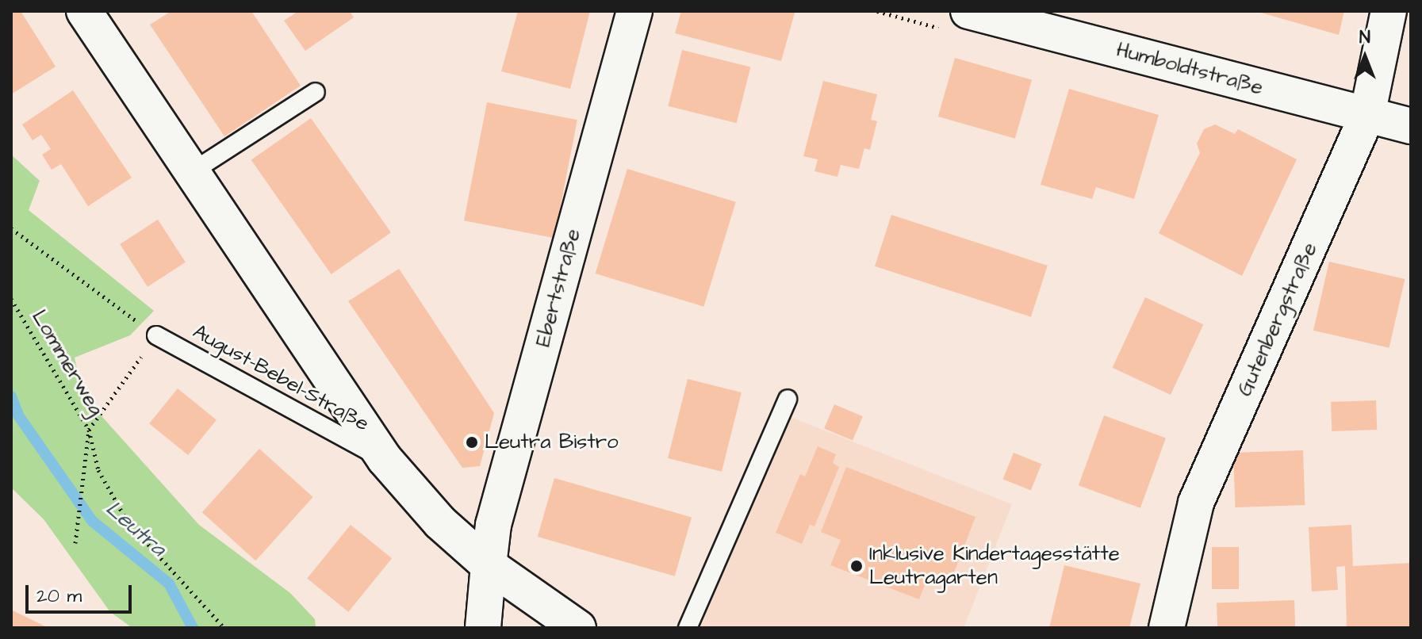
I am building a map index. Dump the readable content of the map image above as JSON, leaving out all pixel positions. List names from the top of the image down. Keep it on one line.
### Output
{"streets":{"street":["Humboldtstraße","Ebertstraße","Gutenbergstraße"],"lane":["August-Bebel-Straße"],"path":["Lommerweg"]},"crossings":[["Humboldtstraße","Gutenbergstraße"]],"water":["Leutra"],"places":["Leutra Bistro","Inklusive Kindertagesstätte Leutragarten"],"scale_bar":"20 m","north":"top"}
